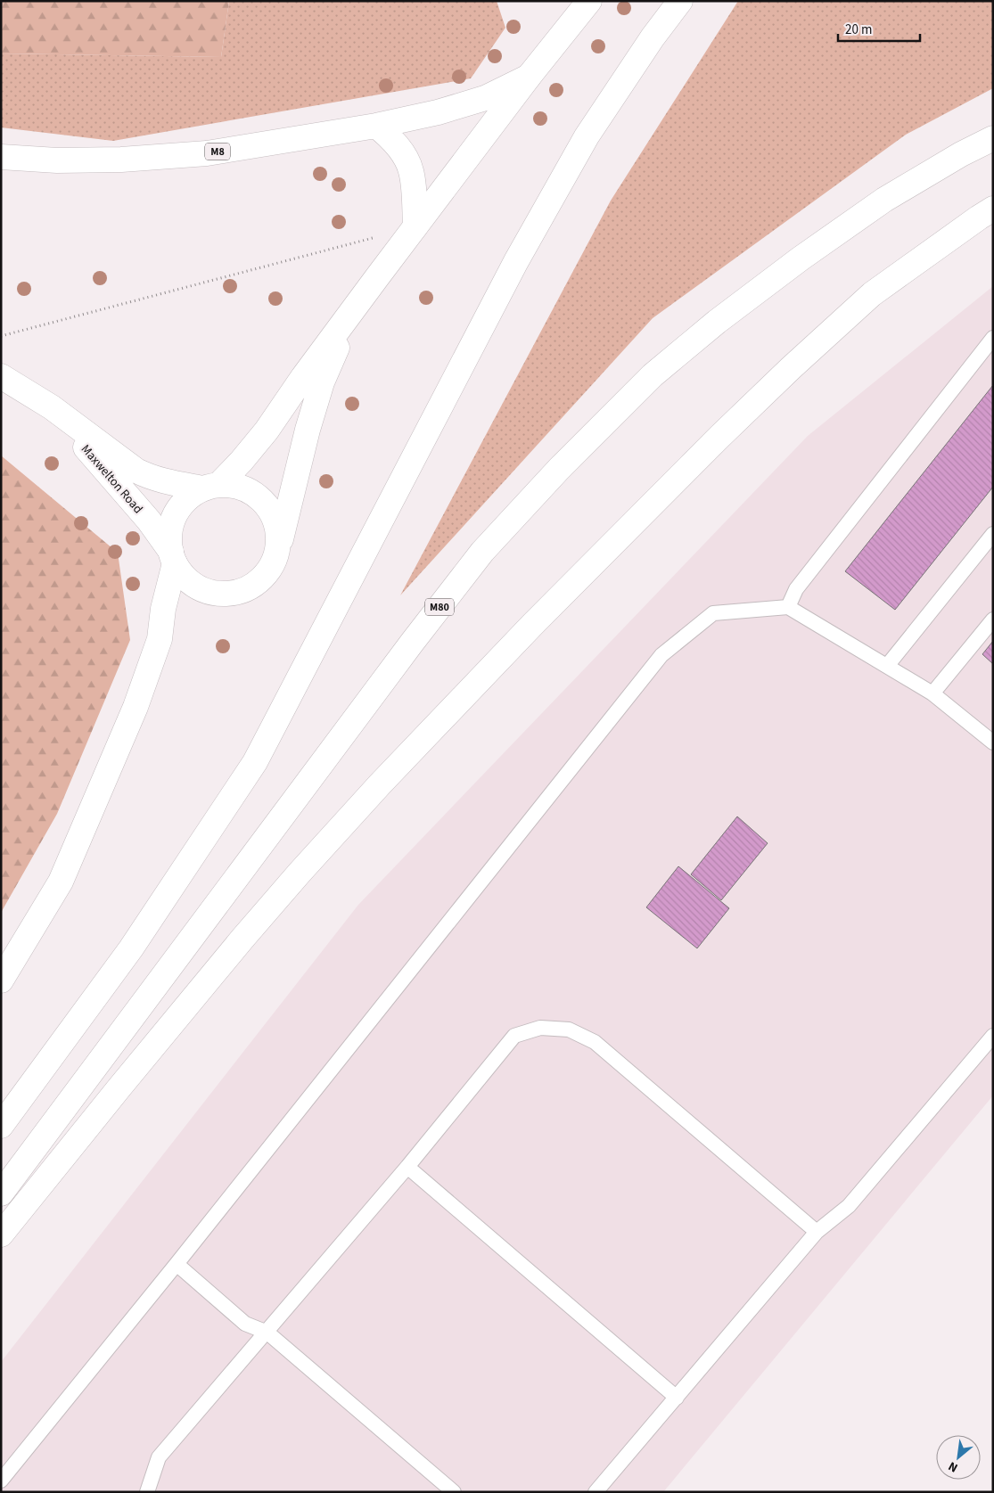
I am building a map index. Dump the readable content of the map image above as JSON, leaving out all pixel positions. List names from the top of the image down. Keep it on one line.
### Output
{"streets":{"main road":["M8","Maxwelton Road","M80"]},"scale_bar":"20 m","north":"bottom left"}
